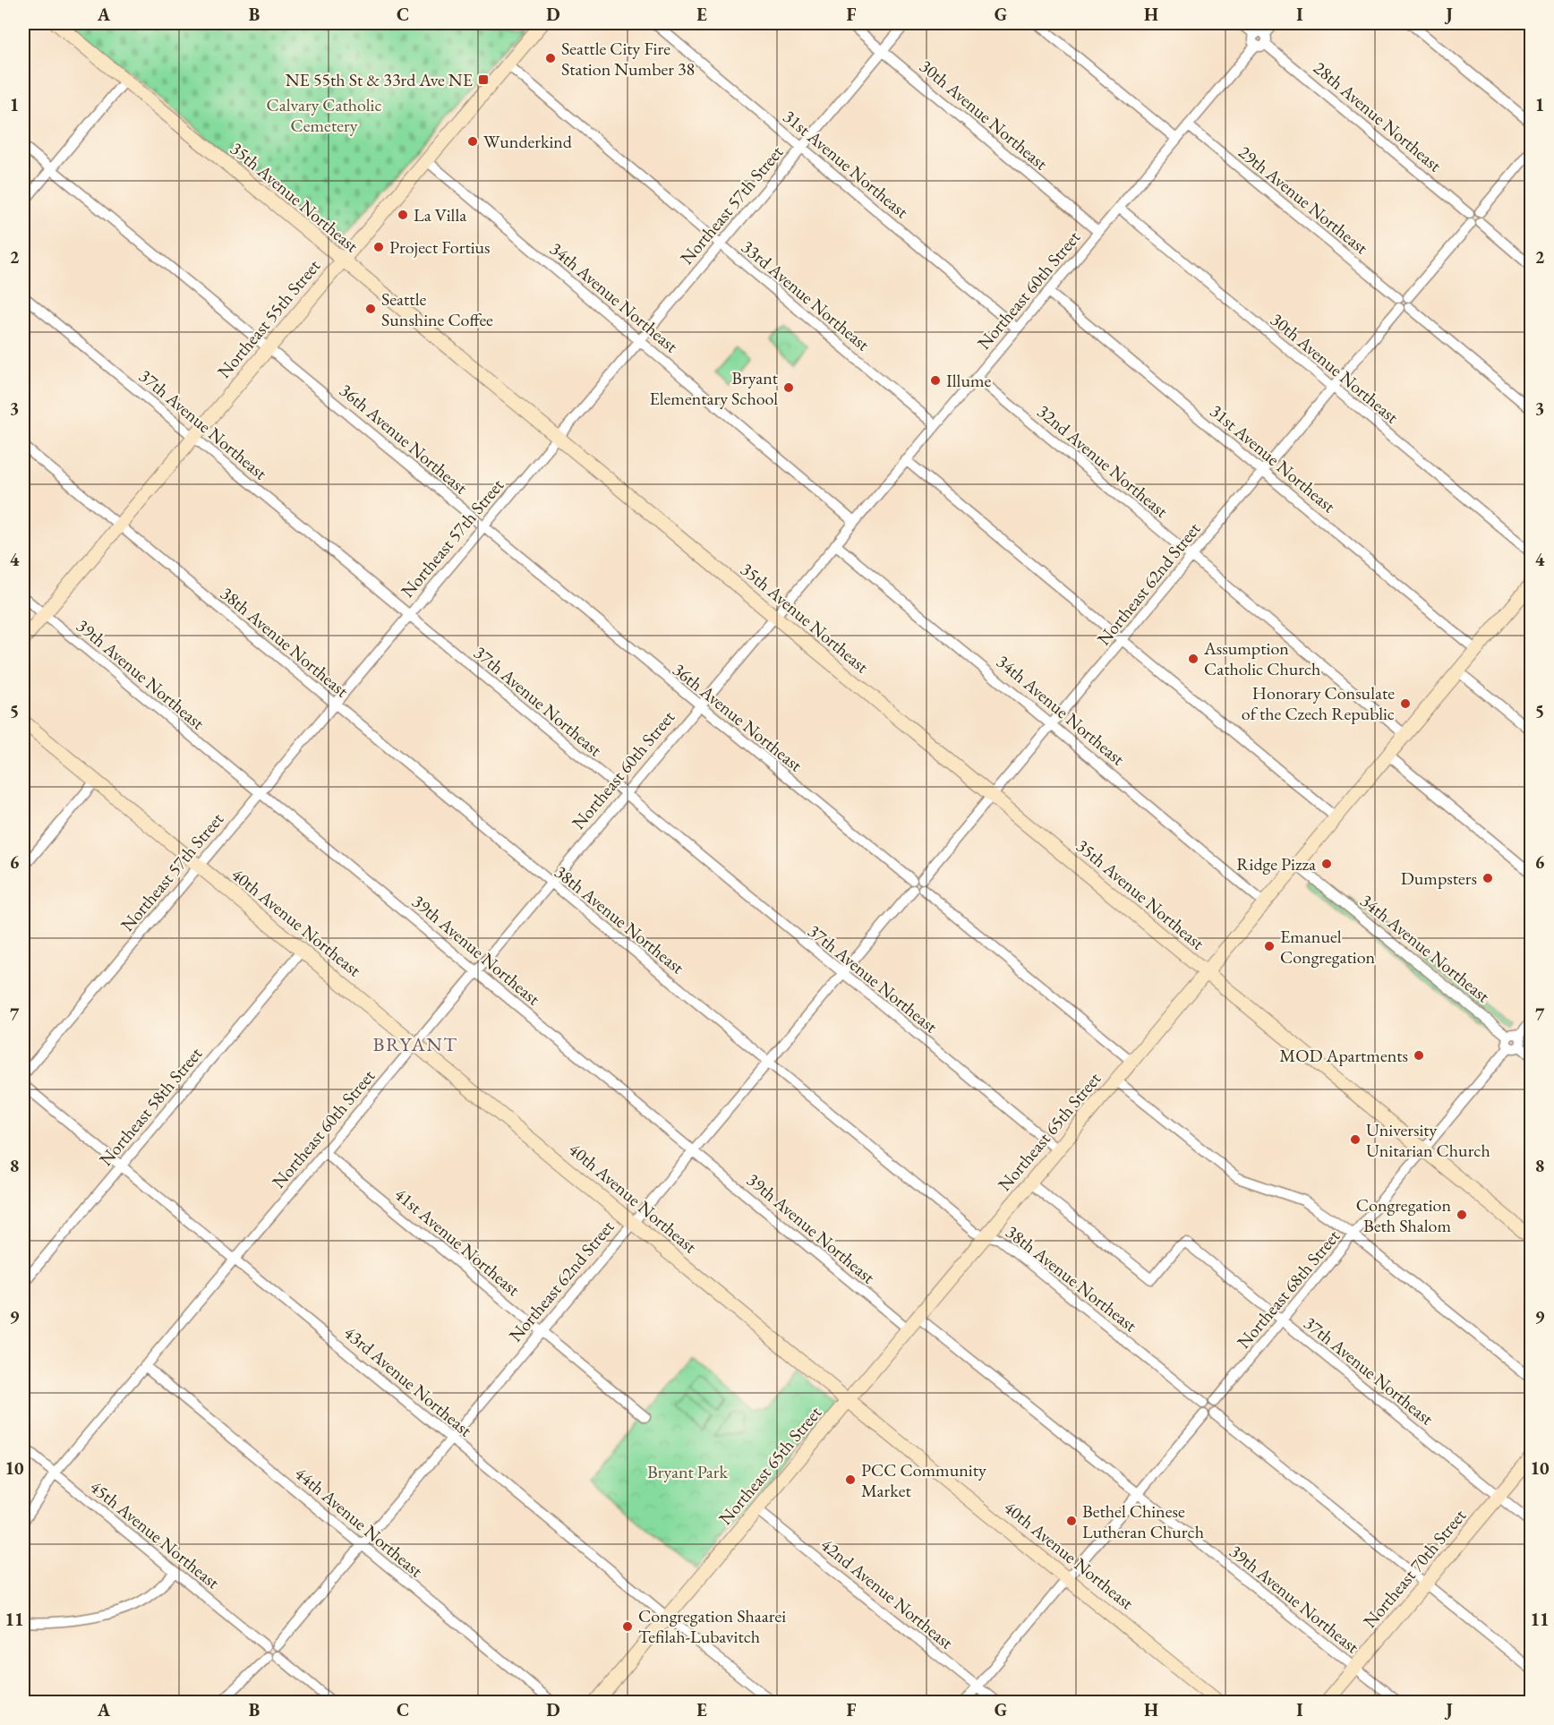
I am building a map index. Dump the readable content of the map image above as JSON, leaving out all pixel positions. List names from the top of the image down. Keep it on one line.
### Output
{"streets":{"main road":["35th Avenue Northeast","Northeast 55th Street","40th Avenue Northeast","Northeast 65th Street","Northeast 70th Street"],"street":["30th Avenue Northeast","28th Avenue Northeast","31st Avenue Northeast","29th Avenue Northeast","Northeast 57th Street","Northeast 60th Street","33rd Avenue Northeast","34th Avenue Northeast","37th Avenue Northeast","36th Avenue Northeast","32nd Avenue Northeast","Northeast 62nd Street","38th Avenue Northeast","39th Avenue Northeast","Northeast 58th Street","41st Avenue Northeast","Northeast 68th Street","43rd Avenue Northeast","44th Avenue Northeast","45th Avenue Northeast","42nd Avenue Northeast"]},"crossings":[["30th Avenue Northeast","Northeast 57th Street"],["30th Avenue Northeast","Northeast 60th Street"],["30th Avenue Northeast","Northeast 62nd Street"],["28th Avenue Northeast","Northeast 60th Street"],["28th Avenue Northeast","Northeast 62nd Street"],["31st Avenue Northeast","Northeast 57th Street"],["31st Avenue Northeast","Northeast 60th Street"],["31st Avenue Northeast","Northeast 62nd Street"],["31st Avenue Northeast","Northeast 65th Street"],["35th Avenue Northeast","Northeast 57th Street"],["35th Avenue Northeast","Northeast 60th Street"],["35th Avenue Northeast","Northeast 55th Street"],["35th Avenue Northeast","Northeast 62nd Street"],["35th Avenue Northeast","Northeast 65th Street"],["35th Avenue Northeast","Northeast 68th Street"],["29th Avenue Northeast","Northeast 60th Street"],["29th Avenue Northeast","Northeast 62nd Street"],["Northeast 57th Street","33rd Avenue Northeast"],["Northeast 57th Street","34th Avenue Northeast"],["Northeast 57th Street","37th Avenue Northeast"],["Northeast 57th Street","36th Avenue Northeast"],["Northeast 57th Street","38th Avenue Northeast"],["Northeast 57th Street","39th Avenue Northeast"],["Northeast 57th Street","40th Avenue Northeast"],["Northeast 60th Street","33rd Avenue Northeast"],["Northeast 60th Street","34th Avenue Northeast"],["Northeast 60th Street","37th Avenue Northeast"],["Northeast 60th Street","36th Avenue Northeast"],["Northeast 60th Street","32nd Avenue Northeast"],["Northeast 60th Street","38th Avenue Northeast"],["Northeast 60th Street","39th Avenue Northeast"],["Northeast 60th Street","40th Avenue Northeast"],["Northeast 60th Street","41st Avenue Northeast"],["Northeast 60th Street","43rd Avenue Northeast"],["Northeast 60th Street","44th Avenue Northeast"],["Northeast 60th Street","45th Avenue Northeast"],["33rd Avenue Northeast","Northeast 55th Street"],["34th Avenue Northeast","Northeast 55th Street"],["34th Avenue Northeast","Northeast 62nd Street"],["34th Avenue Northeast","Northeast 65th Street"],["34th Avenue Northeast","Northeast 68th Street"],["Northeast 55th Street","37th Avenue Northeast"],["Northeast 55th Street","36th Avenue Northeast"],["Northeast 55th Street","38th Avenue Northeast"],["Northeast 55th Street","39th Avenue Northeast"],["37th Avenue Northeast","Northeast 62nd Street"],["37th Avenue Northeast","Northeast 65th Street"],["37th Avenue Northeast","Northeast 68th Street"],["37th Avenue Northeast","Northeast 70th Street"],["36th Avenue Northeast","Northeast 62nd Street"],["36th Avenue Northeast","Northeast 65th Street"],["32nd Avenue Northeast","Northeast 62nd Street"],["32nd Avenue Northeast","Northeast 65th Street"],["Northeast 62nd Street","38th Avenue Northeast"],["Northeast 62nd Street","39th Avenue Northeast"],["Northeast 62nd Street","40th Avenue Northeast"],["Northeast 62nd Street","41st Avenue Northeast"],["Northeast 62nd Street","43rd Avenue Northeast"],["Northeast 62nd Street","44th Avenue Northeast"],["Northeast 62nd Street","45th Avenue Northeast"],["38th Avenue Northeast","Northeast 65th Street"],["38th Avenue Northeast","Northeast 68th Street"],["39th Avenue Northeast","Northeast 65th Street"],["39th Avenue Northeast","Northeast 70th Street"],["40th Avenue Northeast","Northeast 58th Street"],["40th Avenue Northeast","Northeast 65th Street"],["Northeast 58th Street","43rd Avenue Northeast"],["Northeast 65th Street","43rd Avenue Northeast"],["Northeast 65th Street","42nd Avenue Northeast"]],"districts":["BRYANT"],"parks":["Calvary Catholic Cemetery","Bryant Park"],"places":{"other":["Seattle City Fire Station Number 38","Wunderkind","La Villa","Project Fortius","Seattle Sunshine Coffee","Illume","Bryant Elementary School","Assumption Catholic Church","Honorary Consulate of the Czech Republic","Ridge Pizza","Dumpsters","Emanuel Congregation","MOD Apartments","University Unitarian Church","Congregation Beth Shalom","PCC Community Market","Bethel Chinese Lutheran Church","Congregation Shaarei Tefilah-Lubavitch"],"transit":["NE 55th St & 33rd Ave NE"]},"grid":{"columns":["A","B","C","D","E","F","G","H","I","J"],"rows":["1","2","3","4","5","6","7","8","9","10","11"]}}
